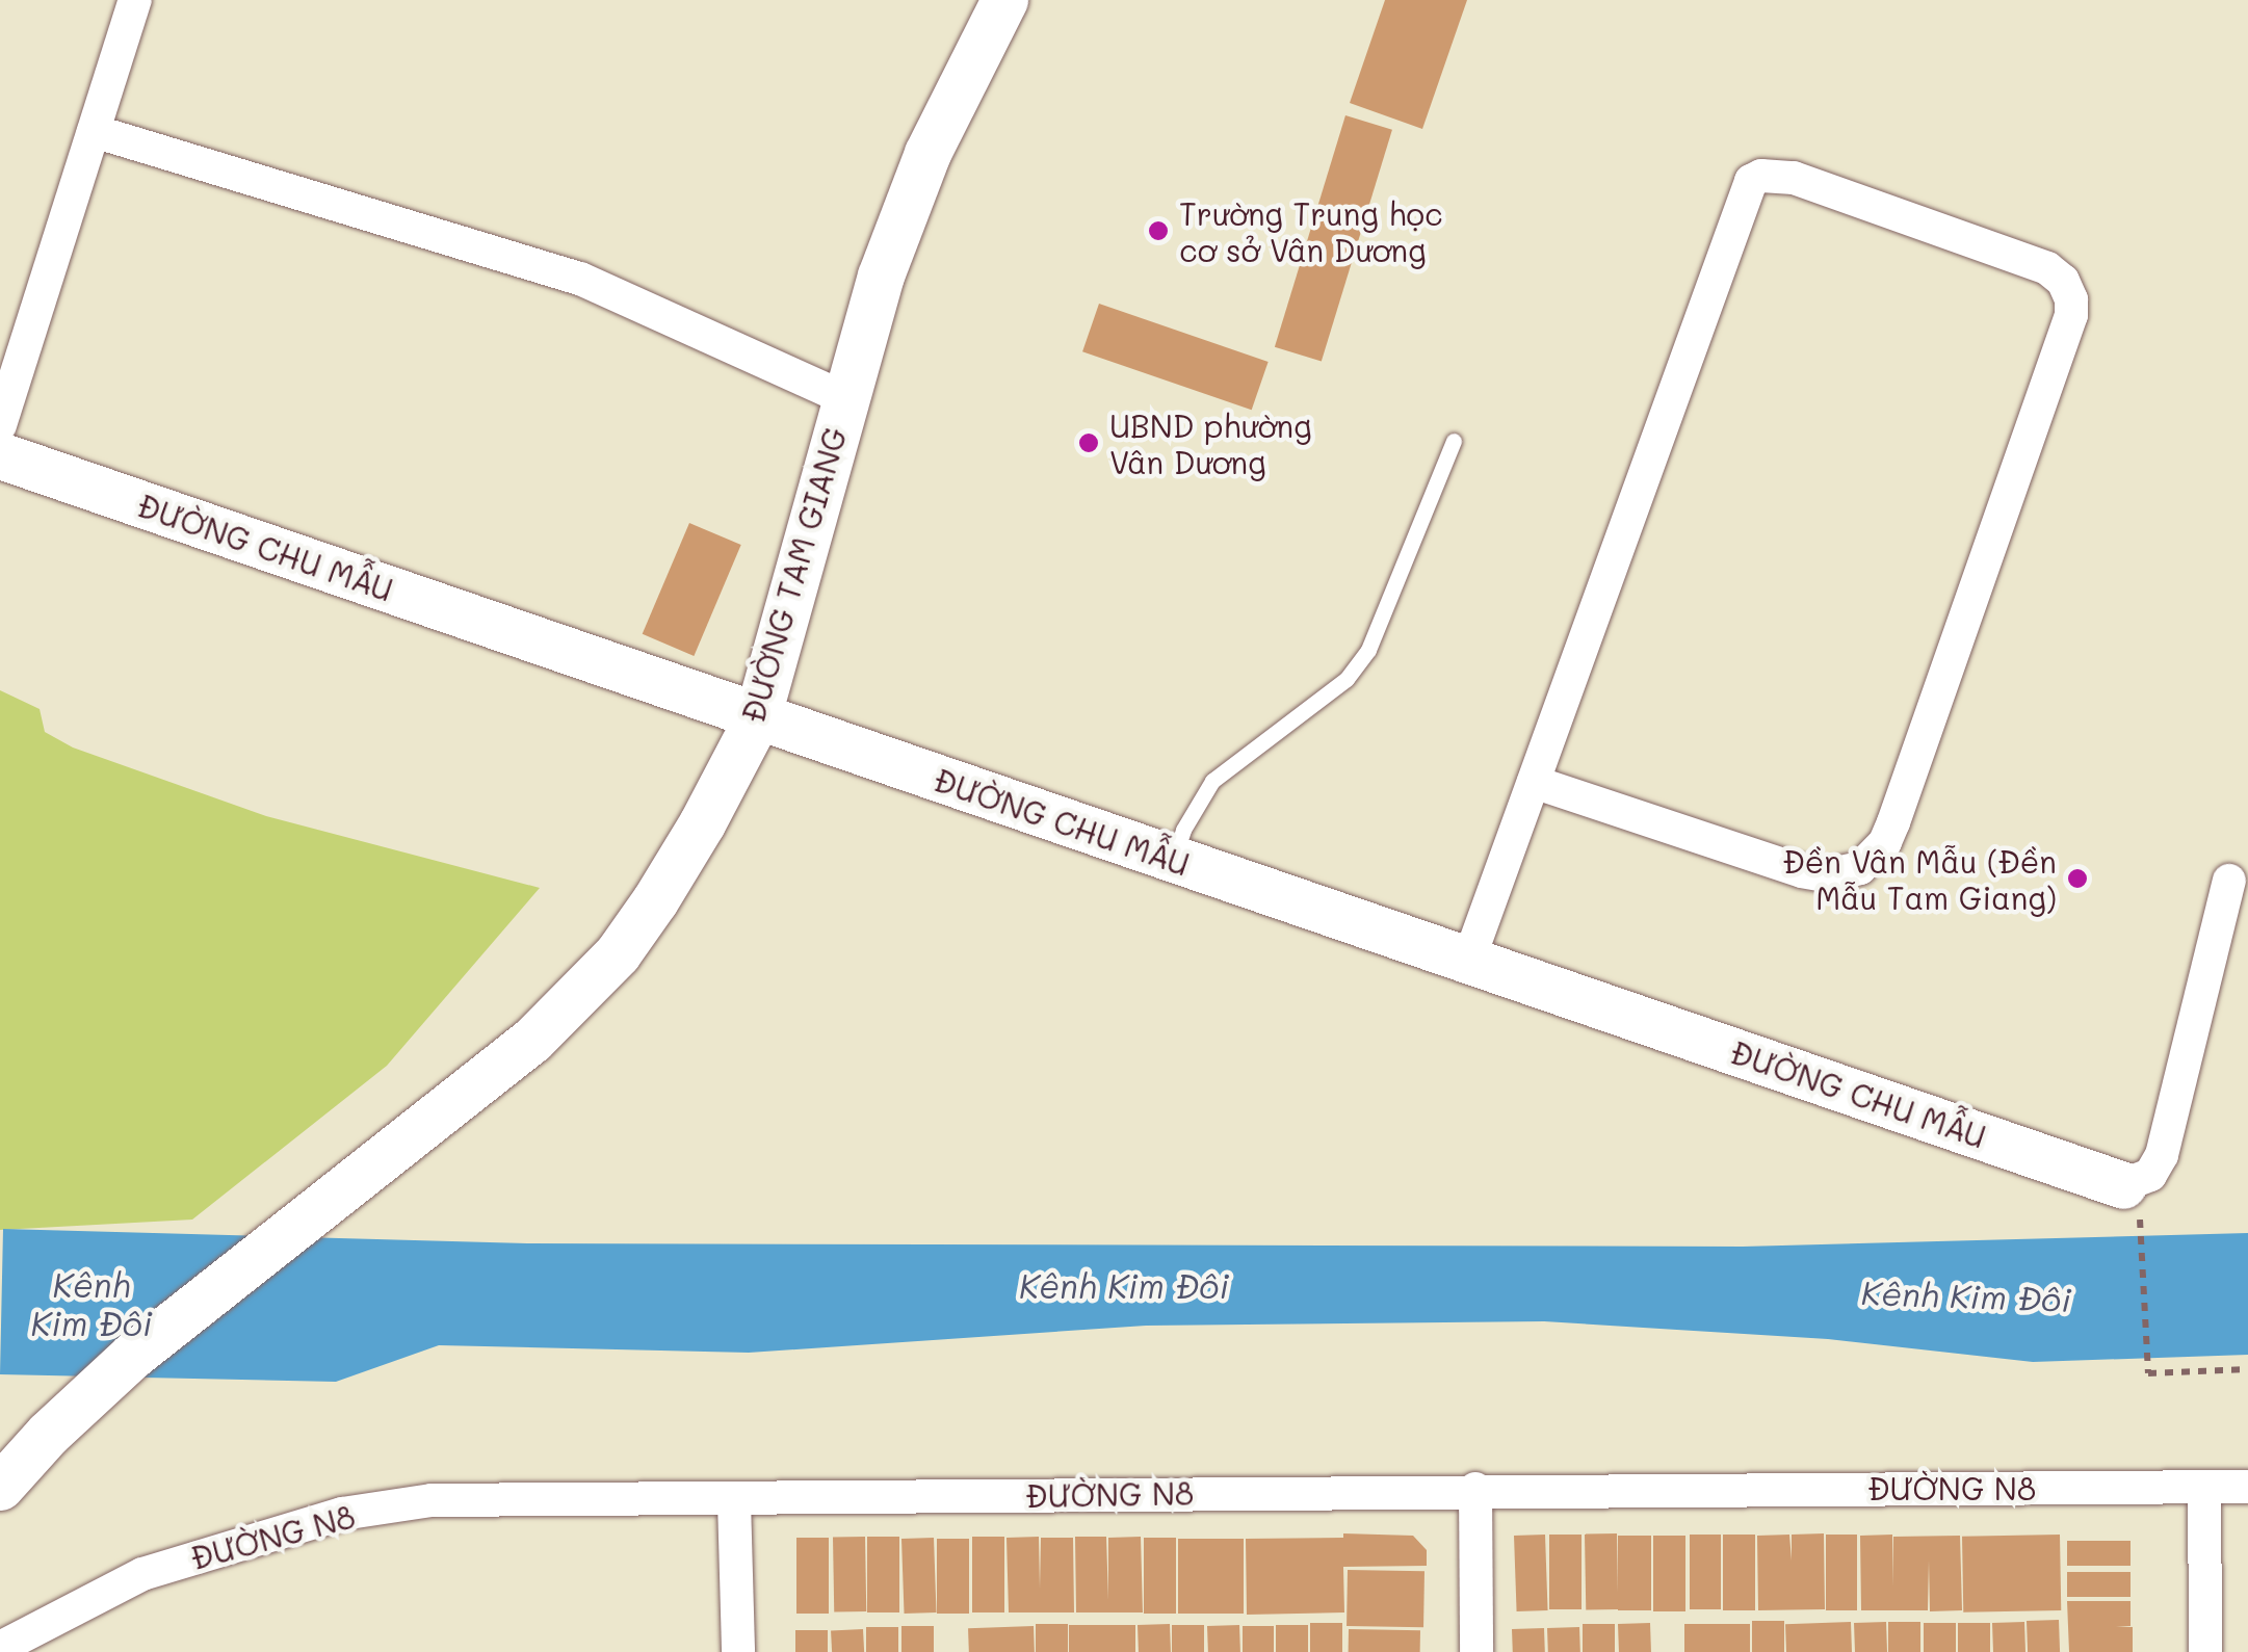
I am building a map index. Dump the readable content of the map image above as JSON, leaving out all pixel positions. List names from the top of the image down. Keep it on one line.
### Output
{"streets":{"street":["ĐƯỜNG CHU MẪU","ĐƯỜNG TAM GIANG","ĐƯỜNG N8"]},"crossings":[["ĐƯỜNG CHU MẪU","ĐƯỜNG TAM GIANG"]],"water":["Kênh Kim Đôi"],"places":["Trường Trung học cơ sở Vân Dương","UBND phường Vân Dương","Đền Vân Mẫu (Đền Mẫu Tam Giang)"]}
